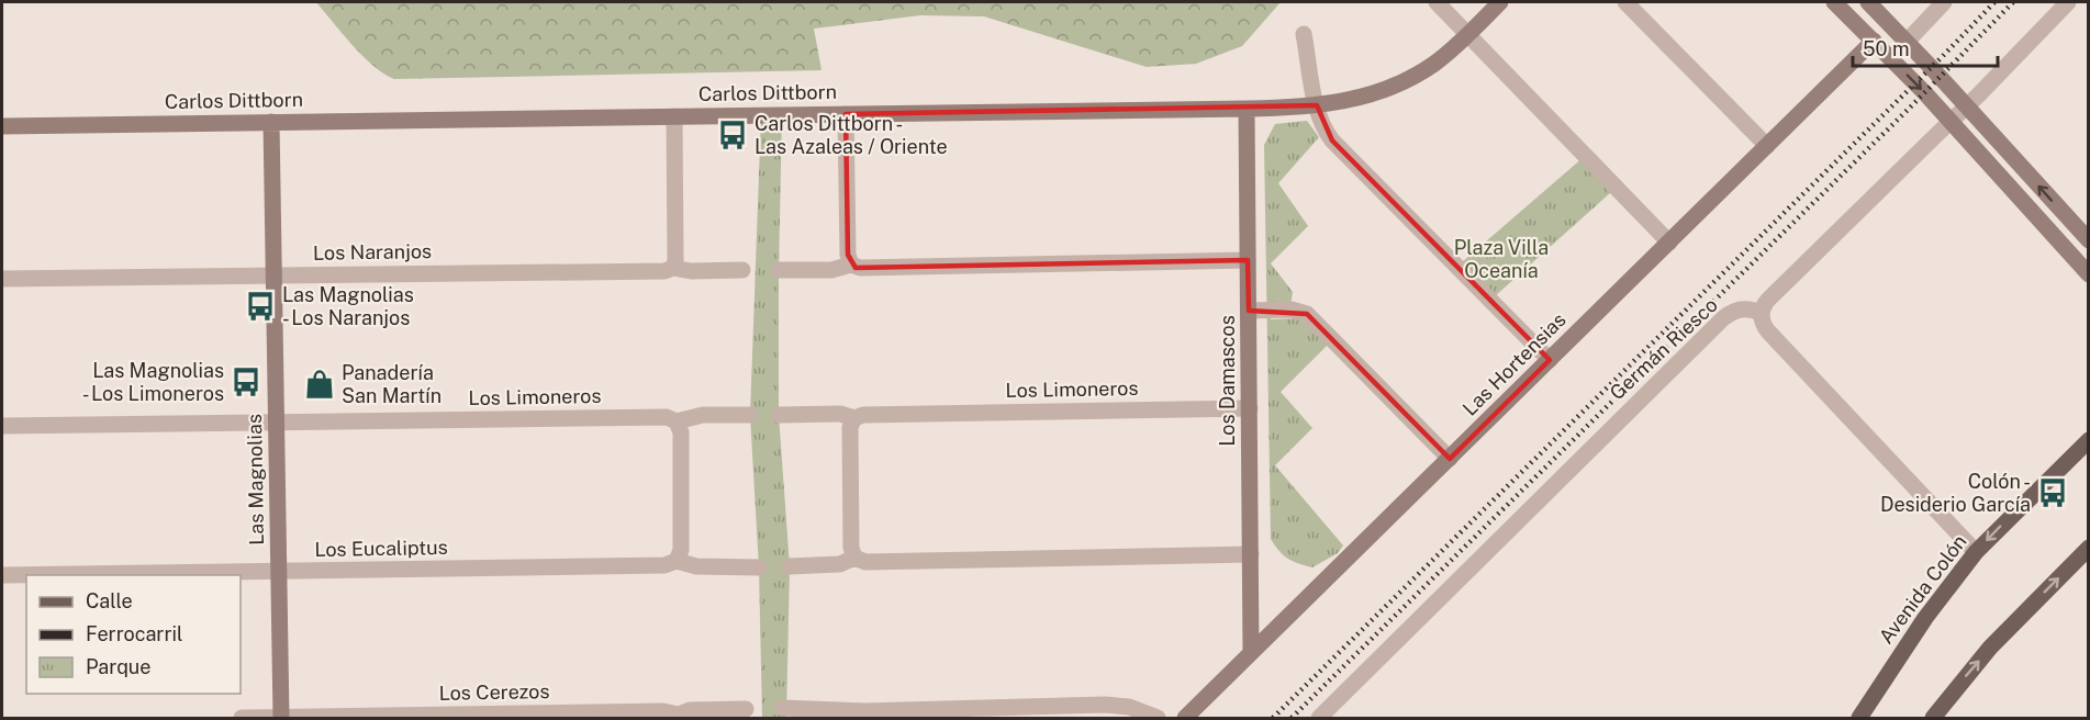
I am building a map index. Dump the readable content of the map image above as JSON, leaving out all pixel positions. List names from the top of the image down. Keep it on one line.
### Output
{"streets":{"main road":["Avenida Colón"],"street":["Carlos Dittborn","Los Naranjos","Germán Riesco","Las Hortensias","Los Damascos","Los Limoneros","Las Magnolias","Los Eucaliptus","Los Cerezos"]},"crossings":[["Carlos Dittborn","Los Damascos"],["Carlos Dittborn","Las Magnolias"],["Los Naranjos","Las Magnolias"],["Las Hortensias","Los Damascos"],["Los Damascos","Los Limoneros"],["Los Limoneros","Las Magnolias"],["Las Magnolias","Los Eucaliptus"],["Las Magnolias","Los Cerezos"]],"parks":["Plaza Villa Oceanía"],"places":{"bus stop":["Carlos Dittborn - Las Azaleas / Oriente","Las Magnolias - Los Naranjos","Las Magnolias - Los Limoneros","Colón - Desiderio García"],"shop":["Panadería San Martín"]},"legend":["Calle","Ferrocarril","Parque"],"scale_bar":"50 m"}
